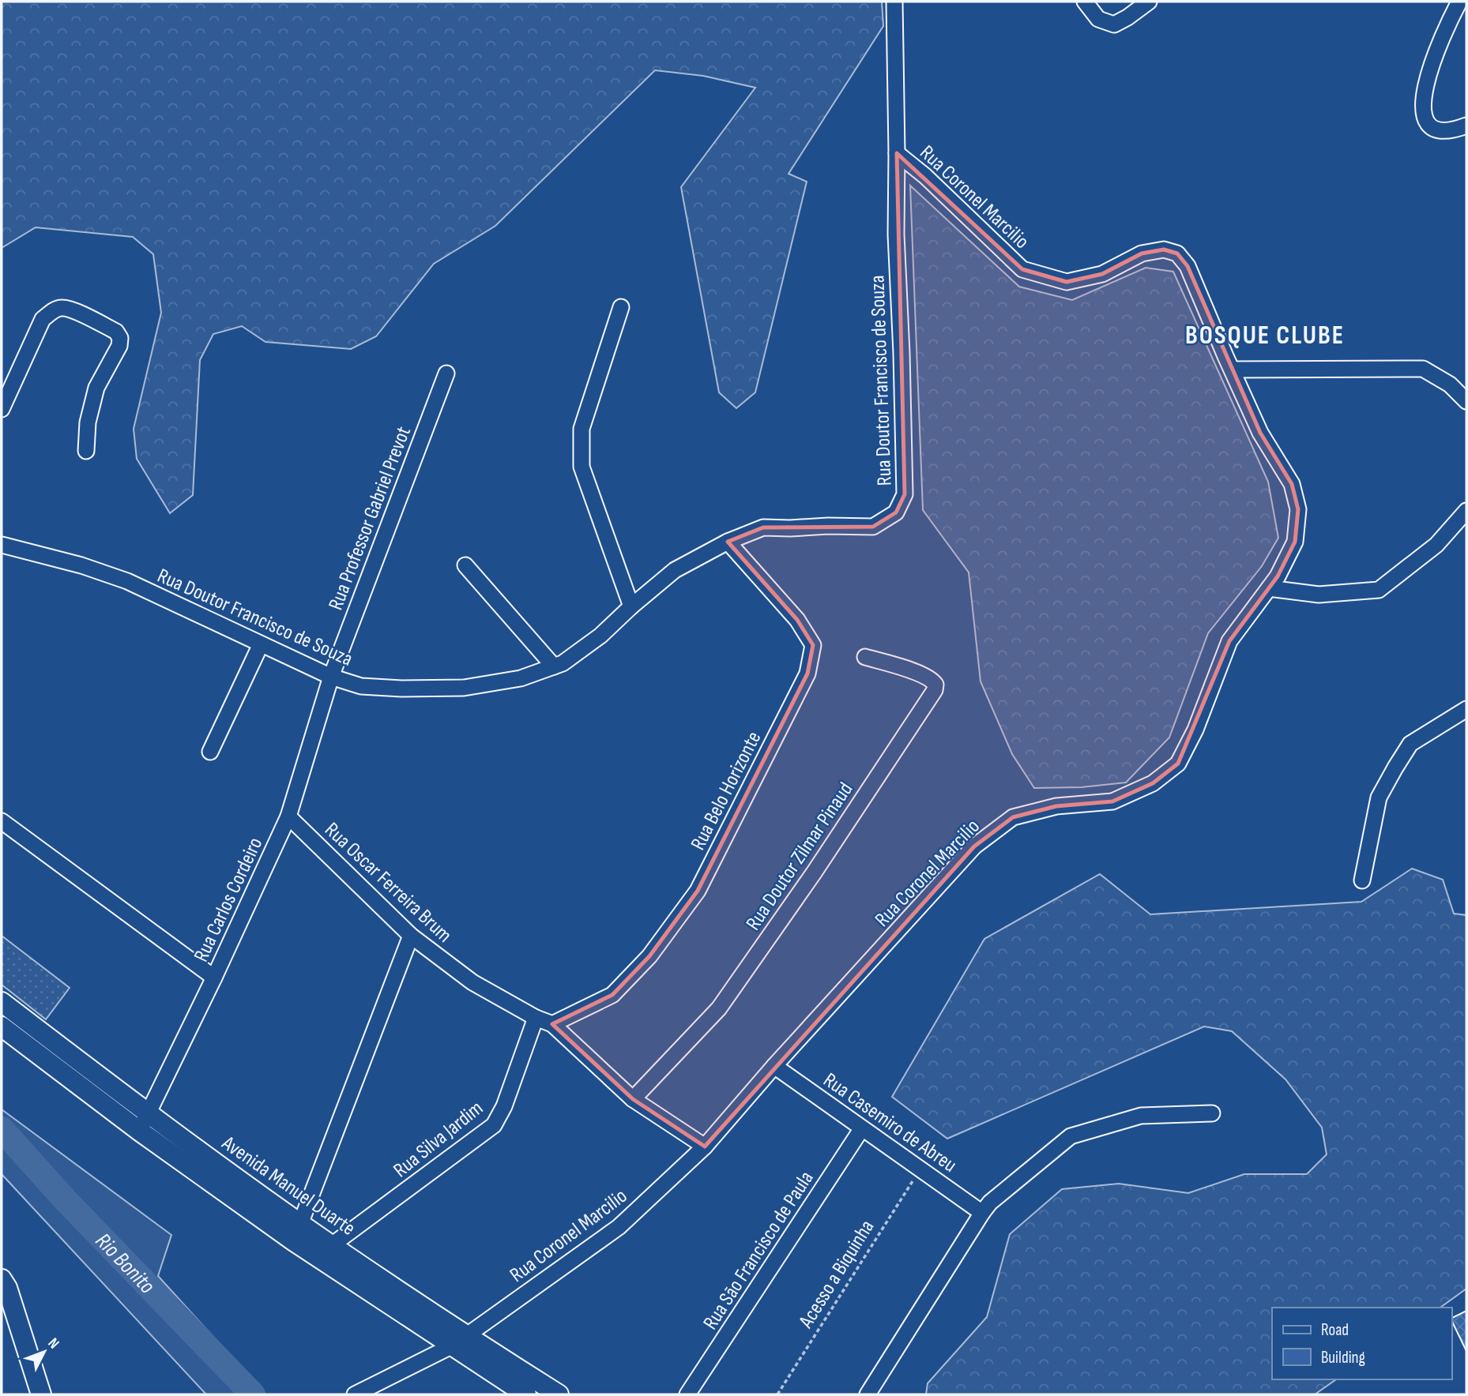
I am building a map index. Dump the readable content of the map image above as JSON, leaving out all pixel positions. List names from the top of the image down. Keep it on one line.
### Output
{"streets":{"main road":["Avenida Manuel Duarte"],"street":["Rua Coronel Marcilio","Rua Doutor Francisco de Souza","Rua Professor Gabriel Prevot","Rua Belo Horizonte","Rua Doutor Zilmar Pinaud","Rua Oscar Ferreira Brum","Rua Carlos Cordeiro","Rua Casemiro de Abreu","Rua Silva Jardim","Rua São Francisco de Paula"],"path":["Acesso a Biquinha"]},"crossings":[["Rua Coronel Marcilio","Rua Doutor Francisco de Souza"],["Rua Coronel Marcilio","Rua Oscar Ferreira Brum"],["Rua Coronel Marcilio","Rua Casemiro de Abreu"],["Rua Coronel Marcilio","Avenida Manuel Duarte"],["Rua Doutor Francisco de Souza","Rua Professor Gabriel Prevot"],["Rua Doutor Francisco de Souza","Rua Belo Horizonte"],["Rua Doutor Francisco de Souza","Rua Carlos Cordeiro"],["Rua Professor Gabriel Prevot","Rua Carlos Cordeiro"],["Rua Belo Horizonte","Rua Oscar Ferreira Brum"],["Rua Doutor Zilmar Pinaud","Rua Oscar Ferreira Brum"],["Rua Oscar Ferreira Brum","Rua Carlos Cordeiro"],["Rua Oscar Ferreira Brum","Rua Silva Jardim"],["Rua Carlos Cordeiro","Avenida Manuel Duarte"],["Rua Casemiro de Abreu","Rua São Francisco de Paula"],["Rua Casemiro de Abreu","Acesso a Biquinha"],["Rua Silva Jardim","Avenida Manuel Duarte"]],"districts":["BOSQUE CLUBE"],"water":["Rio Bonito"],"legend":["Road","Building"],"north":"top right"}
